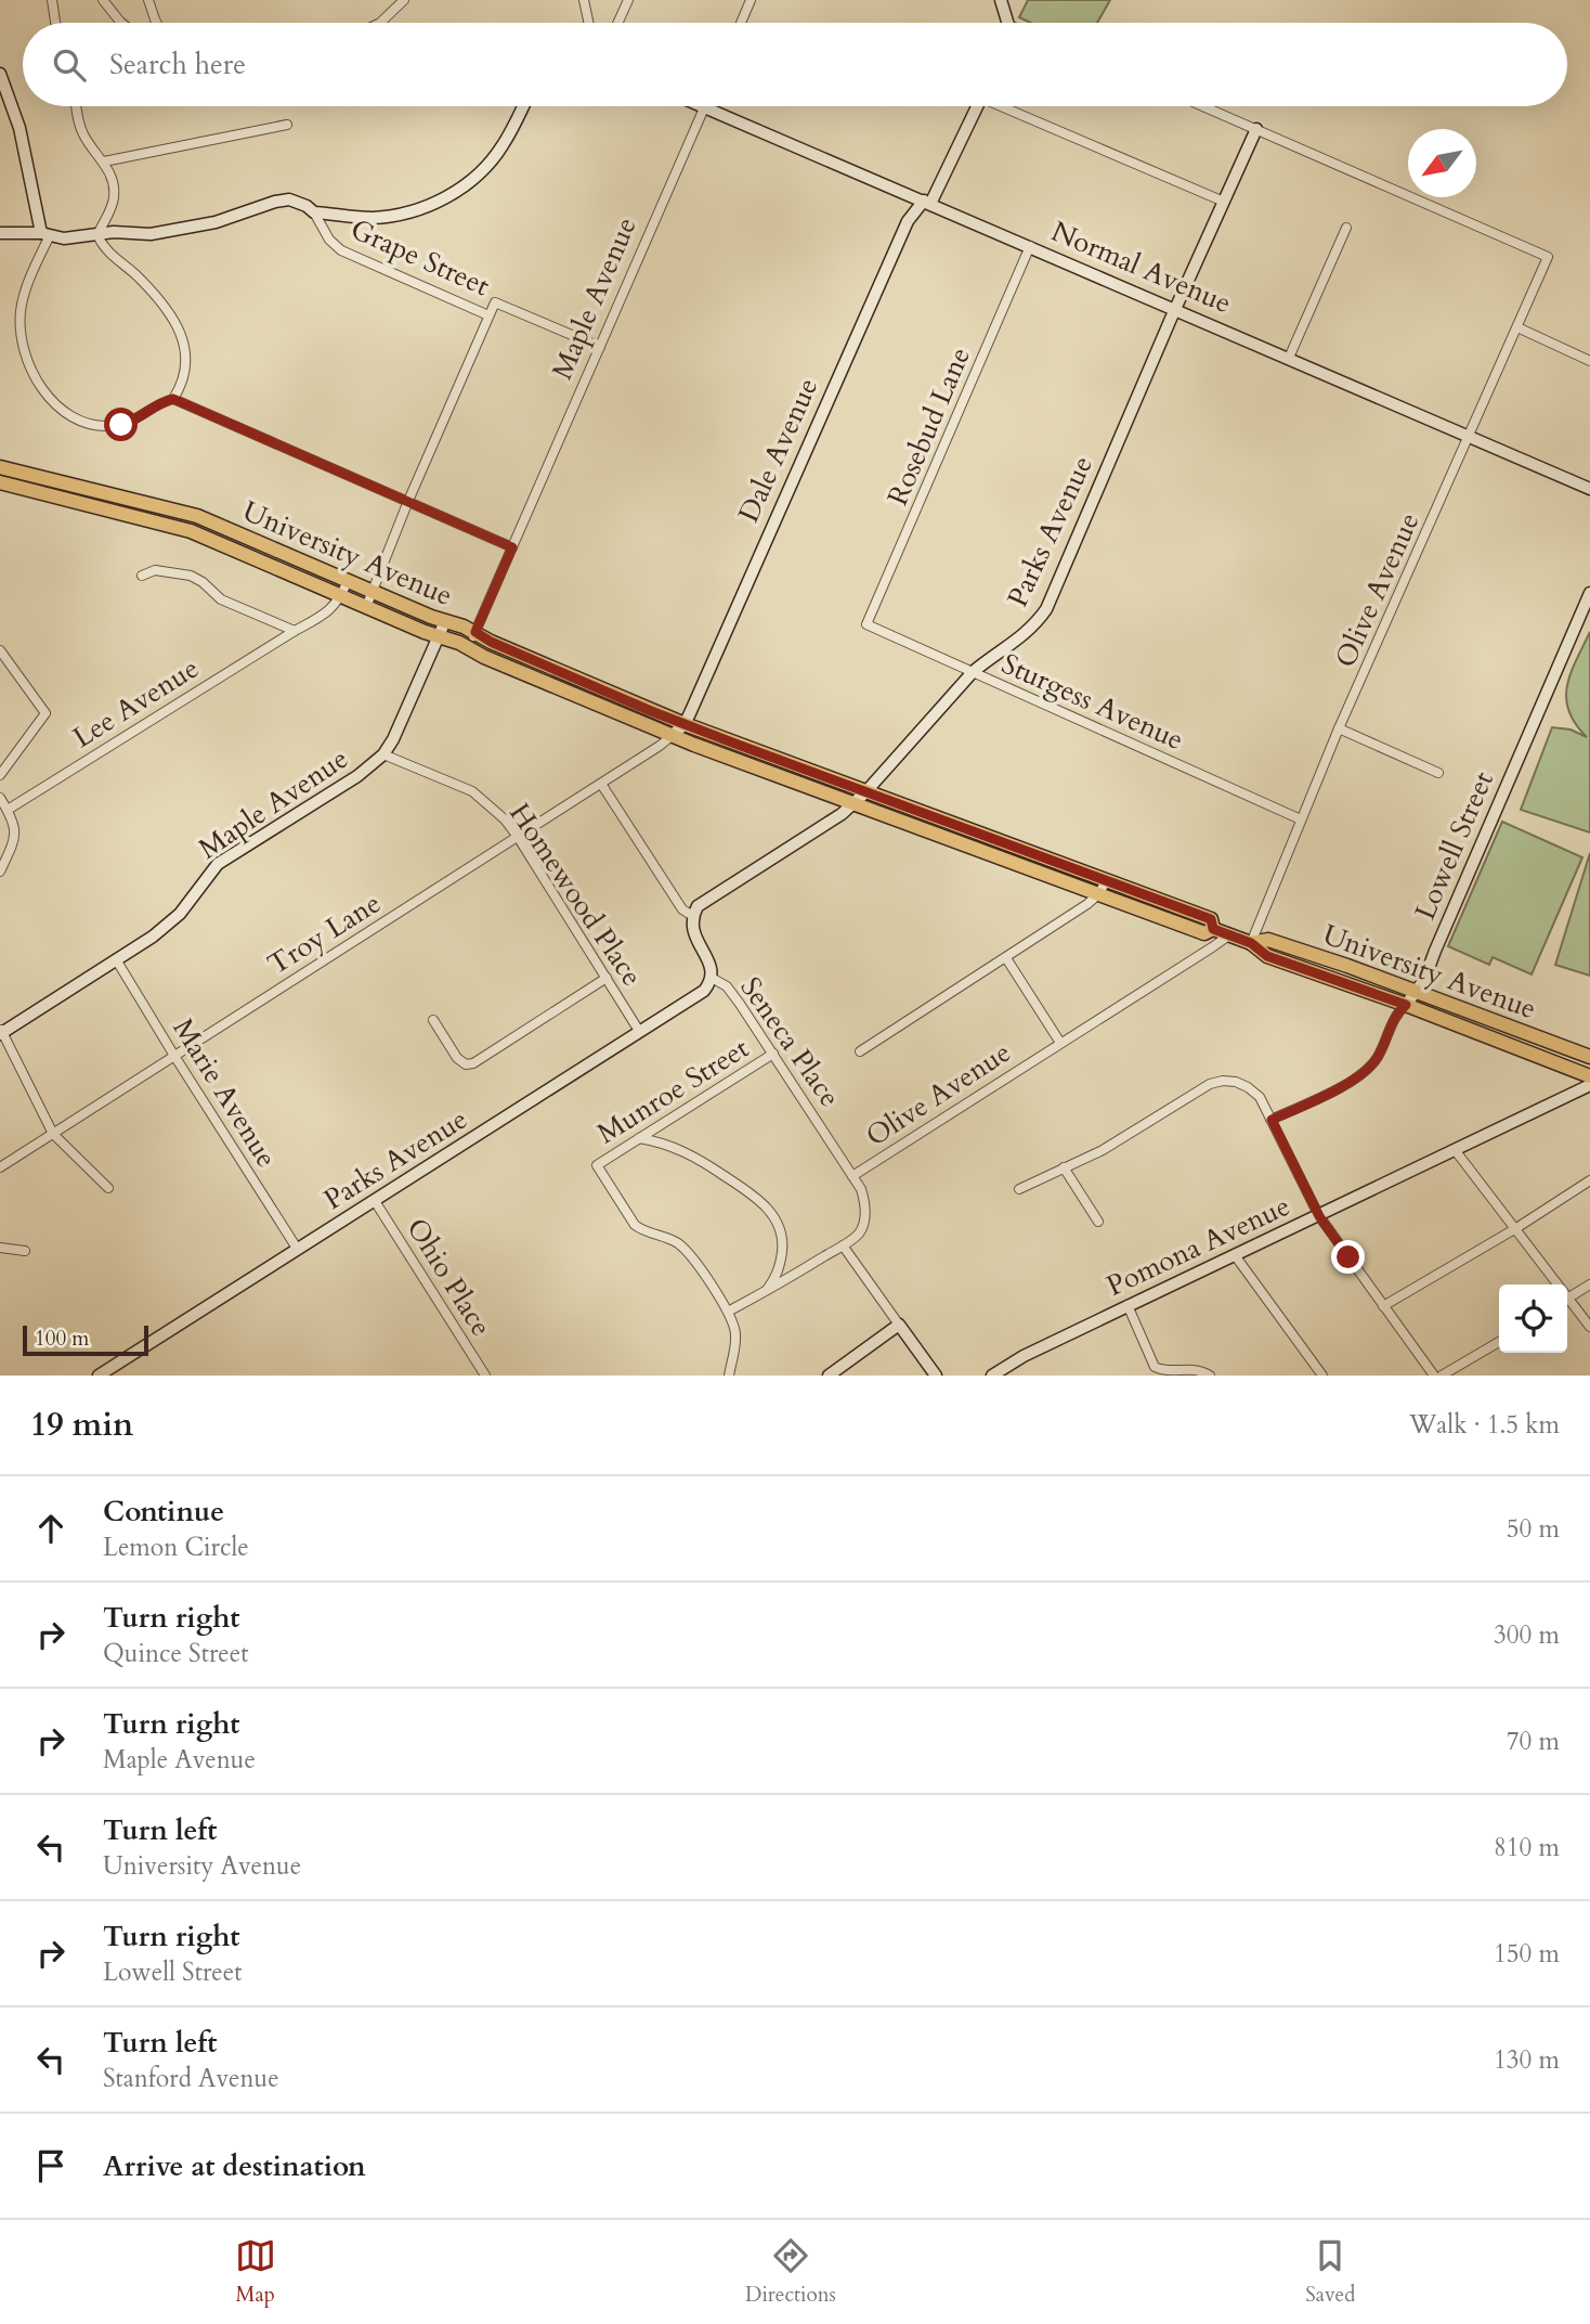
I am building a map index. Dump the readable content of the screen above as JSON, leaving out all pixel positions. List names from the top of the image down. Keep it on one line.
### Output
{"streets":{"main road":["University Avenue"],"street":["Grape Street","Normal Avenue","Maple Avenue","Rosebud Lane","Dale Avenue","Parks Avenue","Olive Avenue","Sturgess Avenue","Lee Avenue","Lowell Street","Homewood Place","Troy Lane","Seneca Place","Munroe Street","Marie Avenue","Pomona Avenue","Ohio Place"]},"crossings":[["Grape Street","Maple Avenue"],["Normal Avenue","Maple Avenue"],["Normal Avenue","Rosebud Lane"],["Normal Avenue","Dale Avenue"],["Normal Avenue","Parks Avenue"],["Normal Avenue","Olive Avenue"],["Maple Avenue","University Avenue"],["Maple Avenue","Homewood Place"],["Maple Avenue","Marie Avenue"],["Rosebud Lane","Sturgess Avenue"],["Dale Avenue","University Avenue"],["Parks Avenue","University Avenue"],["Parks Avenue","Olive Avenue"],["Parks Avenue","Sturgess Avenue"],["Parks Avenue","Homewood Place"],["Parks Avenue","Seneca Place"],["Parks Avenue","Marie Avenue"],["Parks Avenue","Ohio Place"],["University Avenue","Olive Avenue"],["University Avenue","Lee Avenue"],["University Avenue","Lowell Street"],["University Avenue","Troy Lane"],["Olive Avenue","Sturgess Avenue"],["Olive Avenue","Seneca Place"],["Olive Avenue","Munroe Street"],["Homewood Place","Troy Lane"],["Troy Lane","Seneca Place"],["Troy Lane","Marie Avenue"],["Seneca Place","Munroe Street"]],"scale_bar":"100 m","north":"bottom left","page":{"search":"Search here","scale":"100 m","heading":["19 min","Walk · 1.5 km"],"list":[["Continue","Lemon Circle","50 m"],["Turn right","Quince Street","300 m"],["Turn right","Maple Avenue","70 m"],["Turn left","University Avenue","810 m"],["Turn right","Lowell Street","150 m"],["Turn left","Stanford Avenue","130 m"],"Arrive at destination"],"nav":["Map","Directions","Saved"]}}
